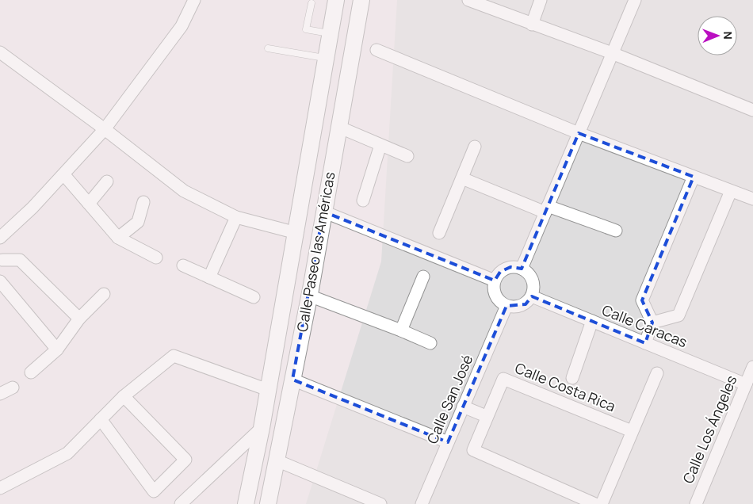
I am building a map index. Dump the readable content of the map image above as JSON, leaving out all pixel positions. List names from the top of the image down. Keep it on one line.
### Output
{"streets":{"street":["Calle Paseo las Américas","Calle Caracas","Calle Costa Rica","Calle San José","Calle Los Ángeles"]},"crossings":[["Calle Caracas","Calle San José"],["Calle Caracas","Calle Los Ángeles"]],"north":"right"}
